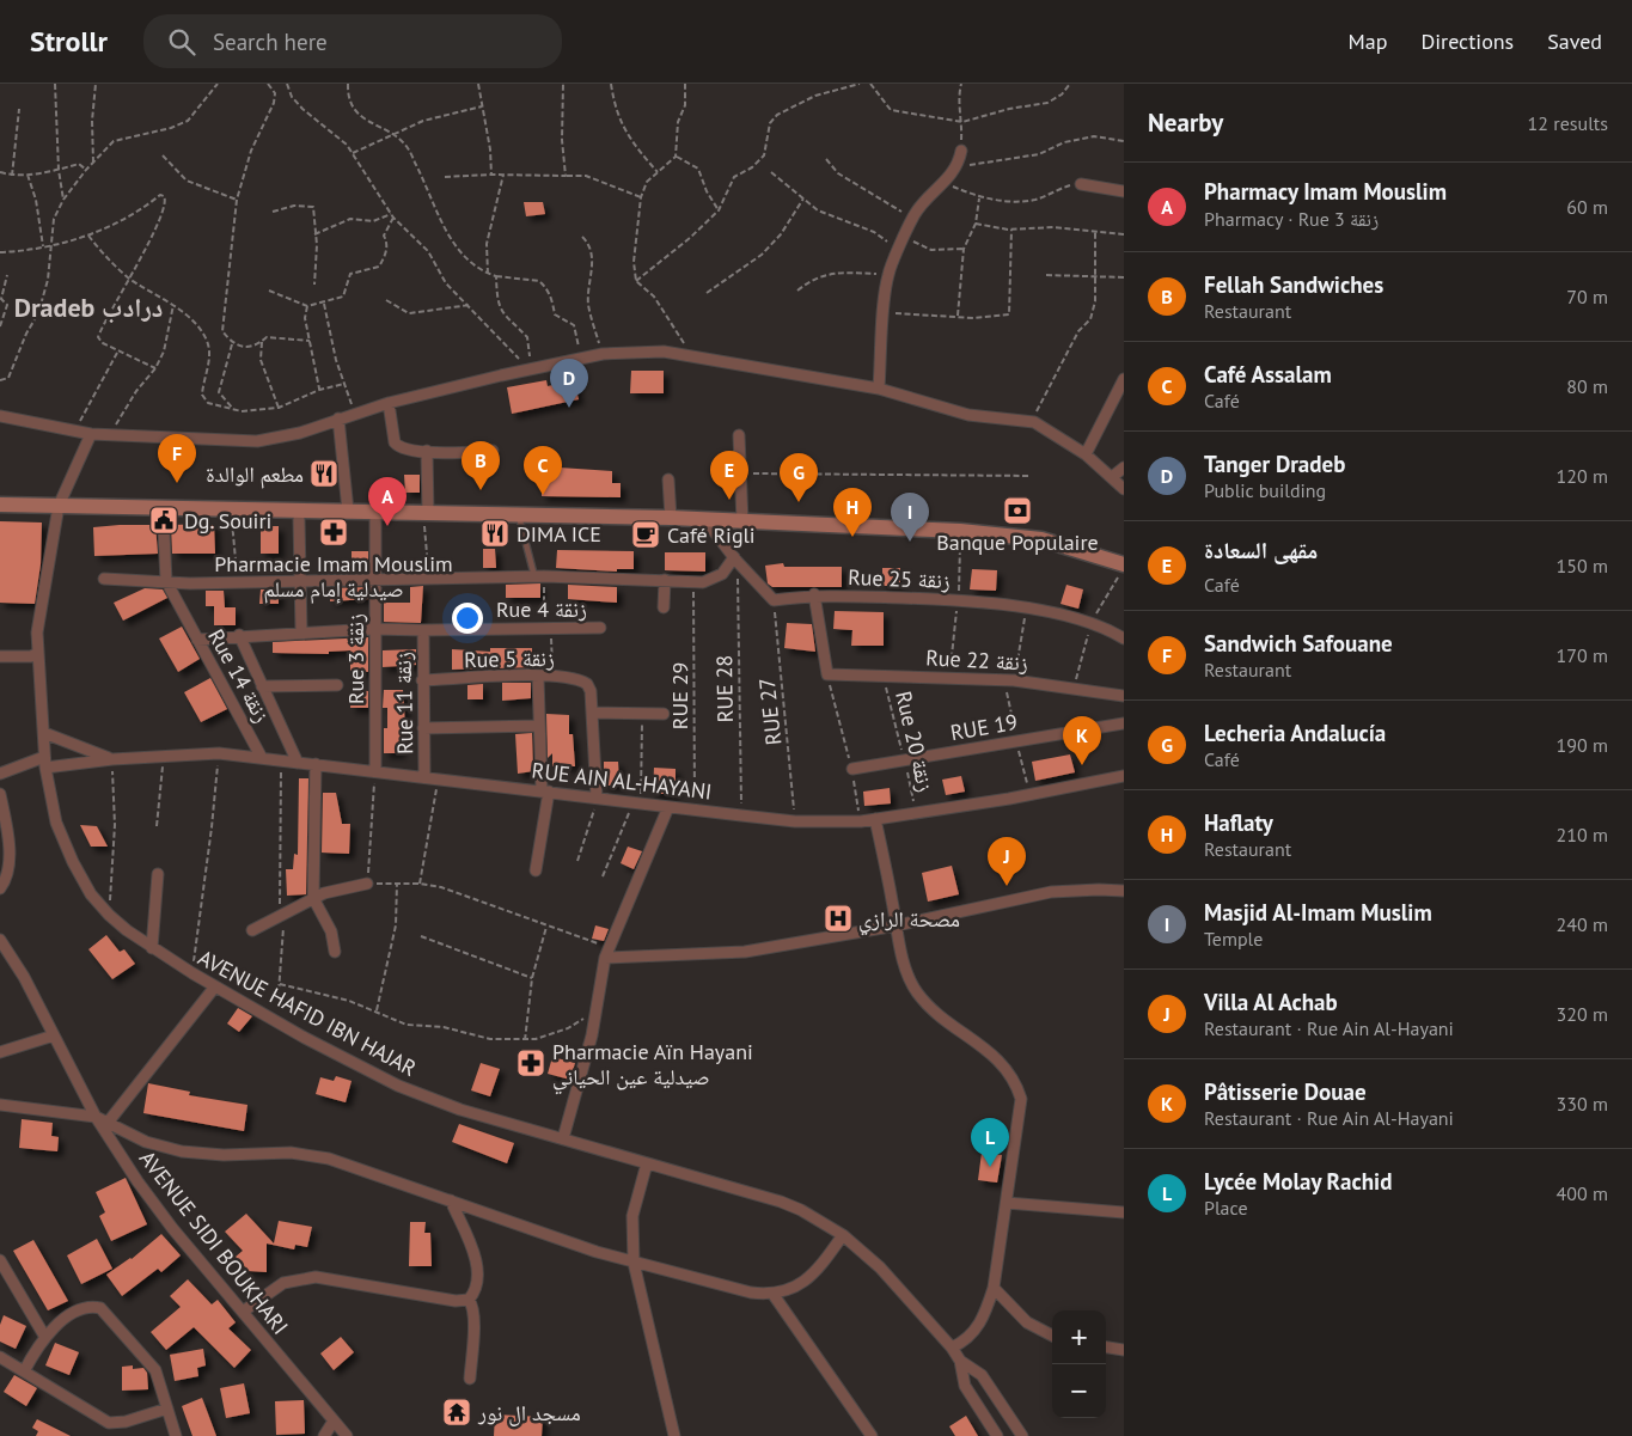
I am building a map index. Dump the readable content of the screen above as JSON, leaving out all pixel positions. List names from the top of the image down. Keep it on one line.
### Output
{"streets":{"street":["Rue 25 زنقة","Rue 4 زنقة","Rue 3 زنقة","Rue 5 زنقة","Rue 22 زنقة","Rue 14 زنقة","Rue 11 زنقة","RUE 19","RUE AIN AL-HAYANI","AVENUE HAFID IBN HAJAR","AVENUE SIDI BOUKHARI"],"path":["RUE 28","RUE 29","RUE 27","Rue 20 زنقة"]},"crossings":[["Rue 25 زنقة","RUE 27"],["Rue 4 زنقة","Rue 3 زنقة"],["Rue 4 زنقة","Rue 14 زنقة"],["Rue 4 زنقة","Rue 11 زنقة"],["Rue 3 زنقة","RUE AIN AL-HAYANI"],["Rue 5 زنقة","Rue 11 زنقة"],["Rue 22 زنقة","Rue 20 زنقة"],["Rue 14 زنقة","RUE AIN AL-HAYANI"],["RUE 28","RUE AIN AL-HAYANI"],["RUE 29","RUE AIN AL-HAYANI"],["Rue 11 زنقة","RUE AIN AL-HAYANI"],["RUE 27","RUE AIN AL-HAYANI"],["RUE 19","Rue 20 زنقة"],["Rue 20 زنقة","RUE AIN AL-HAYANI"],["RUE AIN AL-HAYANI","AVENUE HAFID IBN HAJAR"]],"districts":["Dradeb درادب"],"places":{"restaurant":["مطعم الوالدة","DIMA ICE"],"bank":["Banque Populaire"],"public building":["Dg. Souiri"],"pharmacy":["Pharmacie Imam Mouslim صيدلية إمام مسلم","Pharmacie Aïn Hayani صيدلية عين الحياني"],"cafe":["Café Rigli"],"hospital":["مصحة الرازي"],"temple":["مسجد ال نور"]},"page":{"header":"Strollr","search":"Search here","nav":["Map","Directions","Saved"],"heading":["Nearby","12 results"],"list":[{"mark":"A","name":"Pharmacy Imam Mouslim","note":"Pharmacy · Rue 3 زنقة","value":"60 m"},{"mark":"B","name":"Fellah Sandwiches","note":"Restaurant","value":"70 m"},{"mark":"C","name":"Café Assalam","note":"Café","value":"80 m"},{"mark":"D","name":"Tanger Dradeb","note":"Public building","value":"120 m"},{"mark":"E","name":"مقهى السعادة","note":"Café","value":"150 m"},{"mark":"F","name":"Sandwich Safouane","note":"Restaurant","value":"170 m"},{"mark":"G","name":"Lecheria Andalucía","note":"Café","value":"190 m"},{"mark":"H","name":"Haflaty","note":"Restaurant","value":"210 m"},{"mark":"I","name":"Masjid Al-Imam Muslim","note":"Temple","value":"240 m"},{"mark":"J","name":"Villa Al Achab","note":"Restaurant · Rue Ain Al-Hayani","value":"320 m"},{"mark":"K","name":"Pâtisserie Douae","note":"Restaurant · Rue Ain Al-Hayani","value":"330 m"},{"mark":"L","name":"Lycée Molay Rachid","note":"Place","value":"400 m"}],"pins":["D","F","B","C","E","G","A","H","I","K","J","L"],"map_buttons":["+","−"]}}
